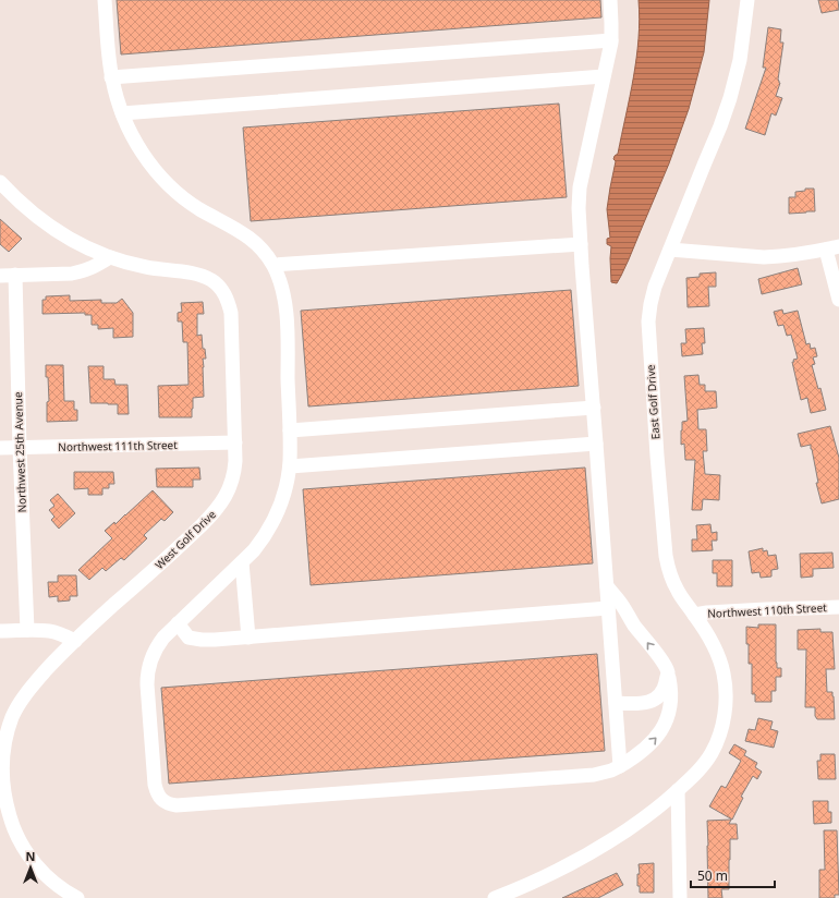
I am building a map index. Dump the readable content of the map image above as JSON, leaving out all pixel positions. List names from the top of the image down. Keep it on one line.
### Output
{"streets":{"street":["East Golf Drive","Northwest 111th Street","Northwest 25th Avenue","West Golf Drive","Northwest 110th Street"]},"crossings":[["East Golf Drive","Northwest 110th Street"],["Northwest 111th Street","Northwest 25th Avenue"],["Northwest 111th Street","West Golf Drive"]],"scale_bar":"50 m","north":"top"}
